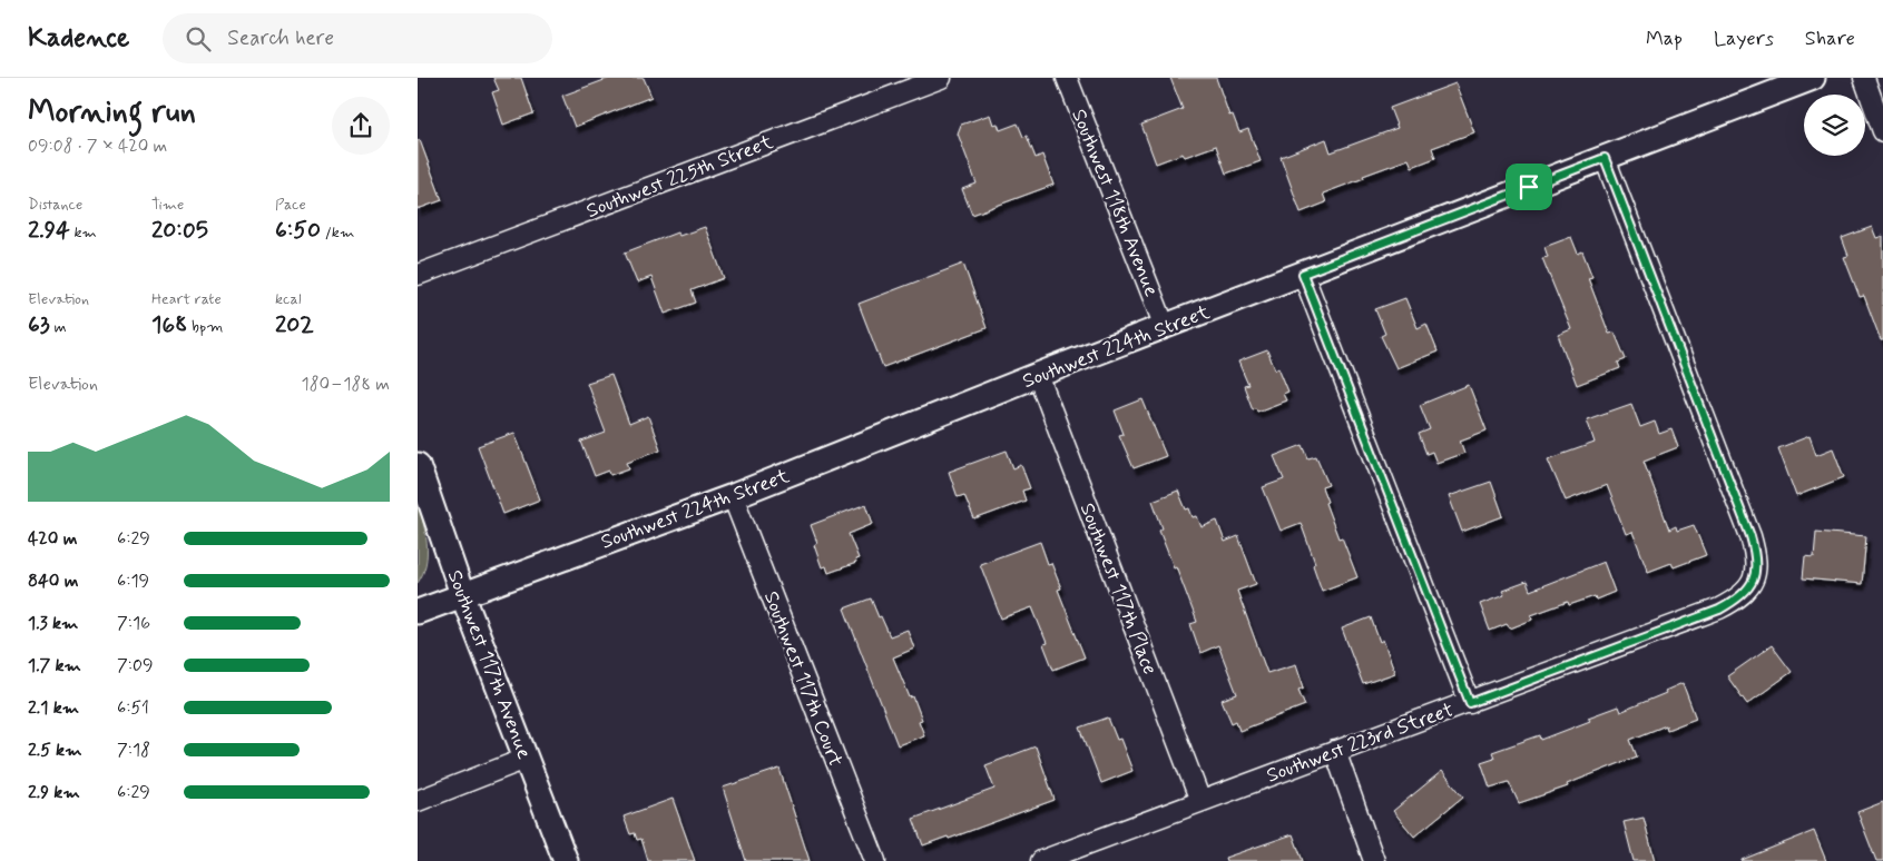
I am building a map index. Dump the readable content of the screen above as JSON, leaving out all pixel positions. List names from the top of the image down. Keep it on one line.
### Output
{"streets":{"street":["Southwest 225th Street","Southwest 118th Avenue","Southwest 224th Street","Southwest 117th Place","Southwest 117th Avenue","Southwest 117th Court","Southwest 223rd Street"]},"crossings":[["Southwest 118th Avenue","Southwest 224th Street"],["Southwest 224th Street","Southwest 117th Place"],["Southwest 224th Street","Southwest 117th Avenue"],["Southwest 224th Street","Southwest 117th Court"],["Southwest 224th Street","Southwest 223rd Street"],["Southwest 117th Place","Southwest 223rd Street"]],"page":{"header":"Kadence","search":"Search here","nav":["Map","Layers","Share"],"heading":["Morning run","09:08 · 7 × 420 m"],"stats":[["Distance","2.94 km"],["Time","20:05"],["Pace","6:50 /km"],["Elevation","63 m"],["Heart rate","168 bpm"],["kcal","202"]],"chart":["Elevation","180–188 m"],"list":[{"name":"420 m","note":"6:29"},{"name":"840 m","note":"6:19"},{"name":"1.3 km","note":"7:16"},{"name":"1.7 km","note":"7:09"},{"name":"2.1 km","note":"6:51"},{"name":"2.5 km","note":"7:18"},{"name":"2.9 km","note":"6:29"}]}}
